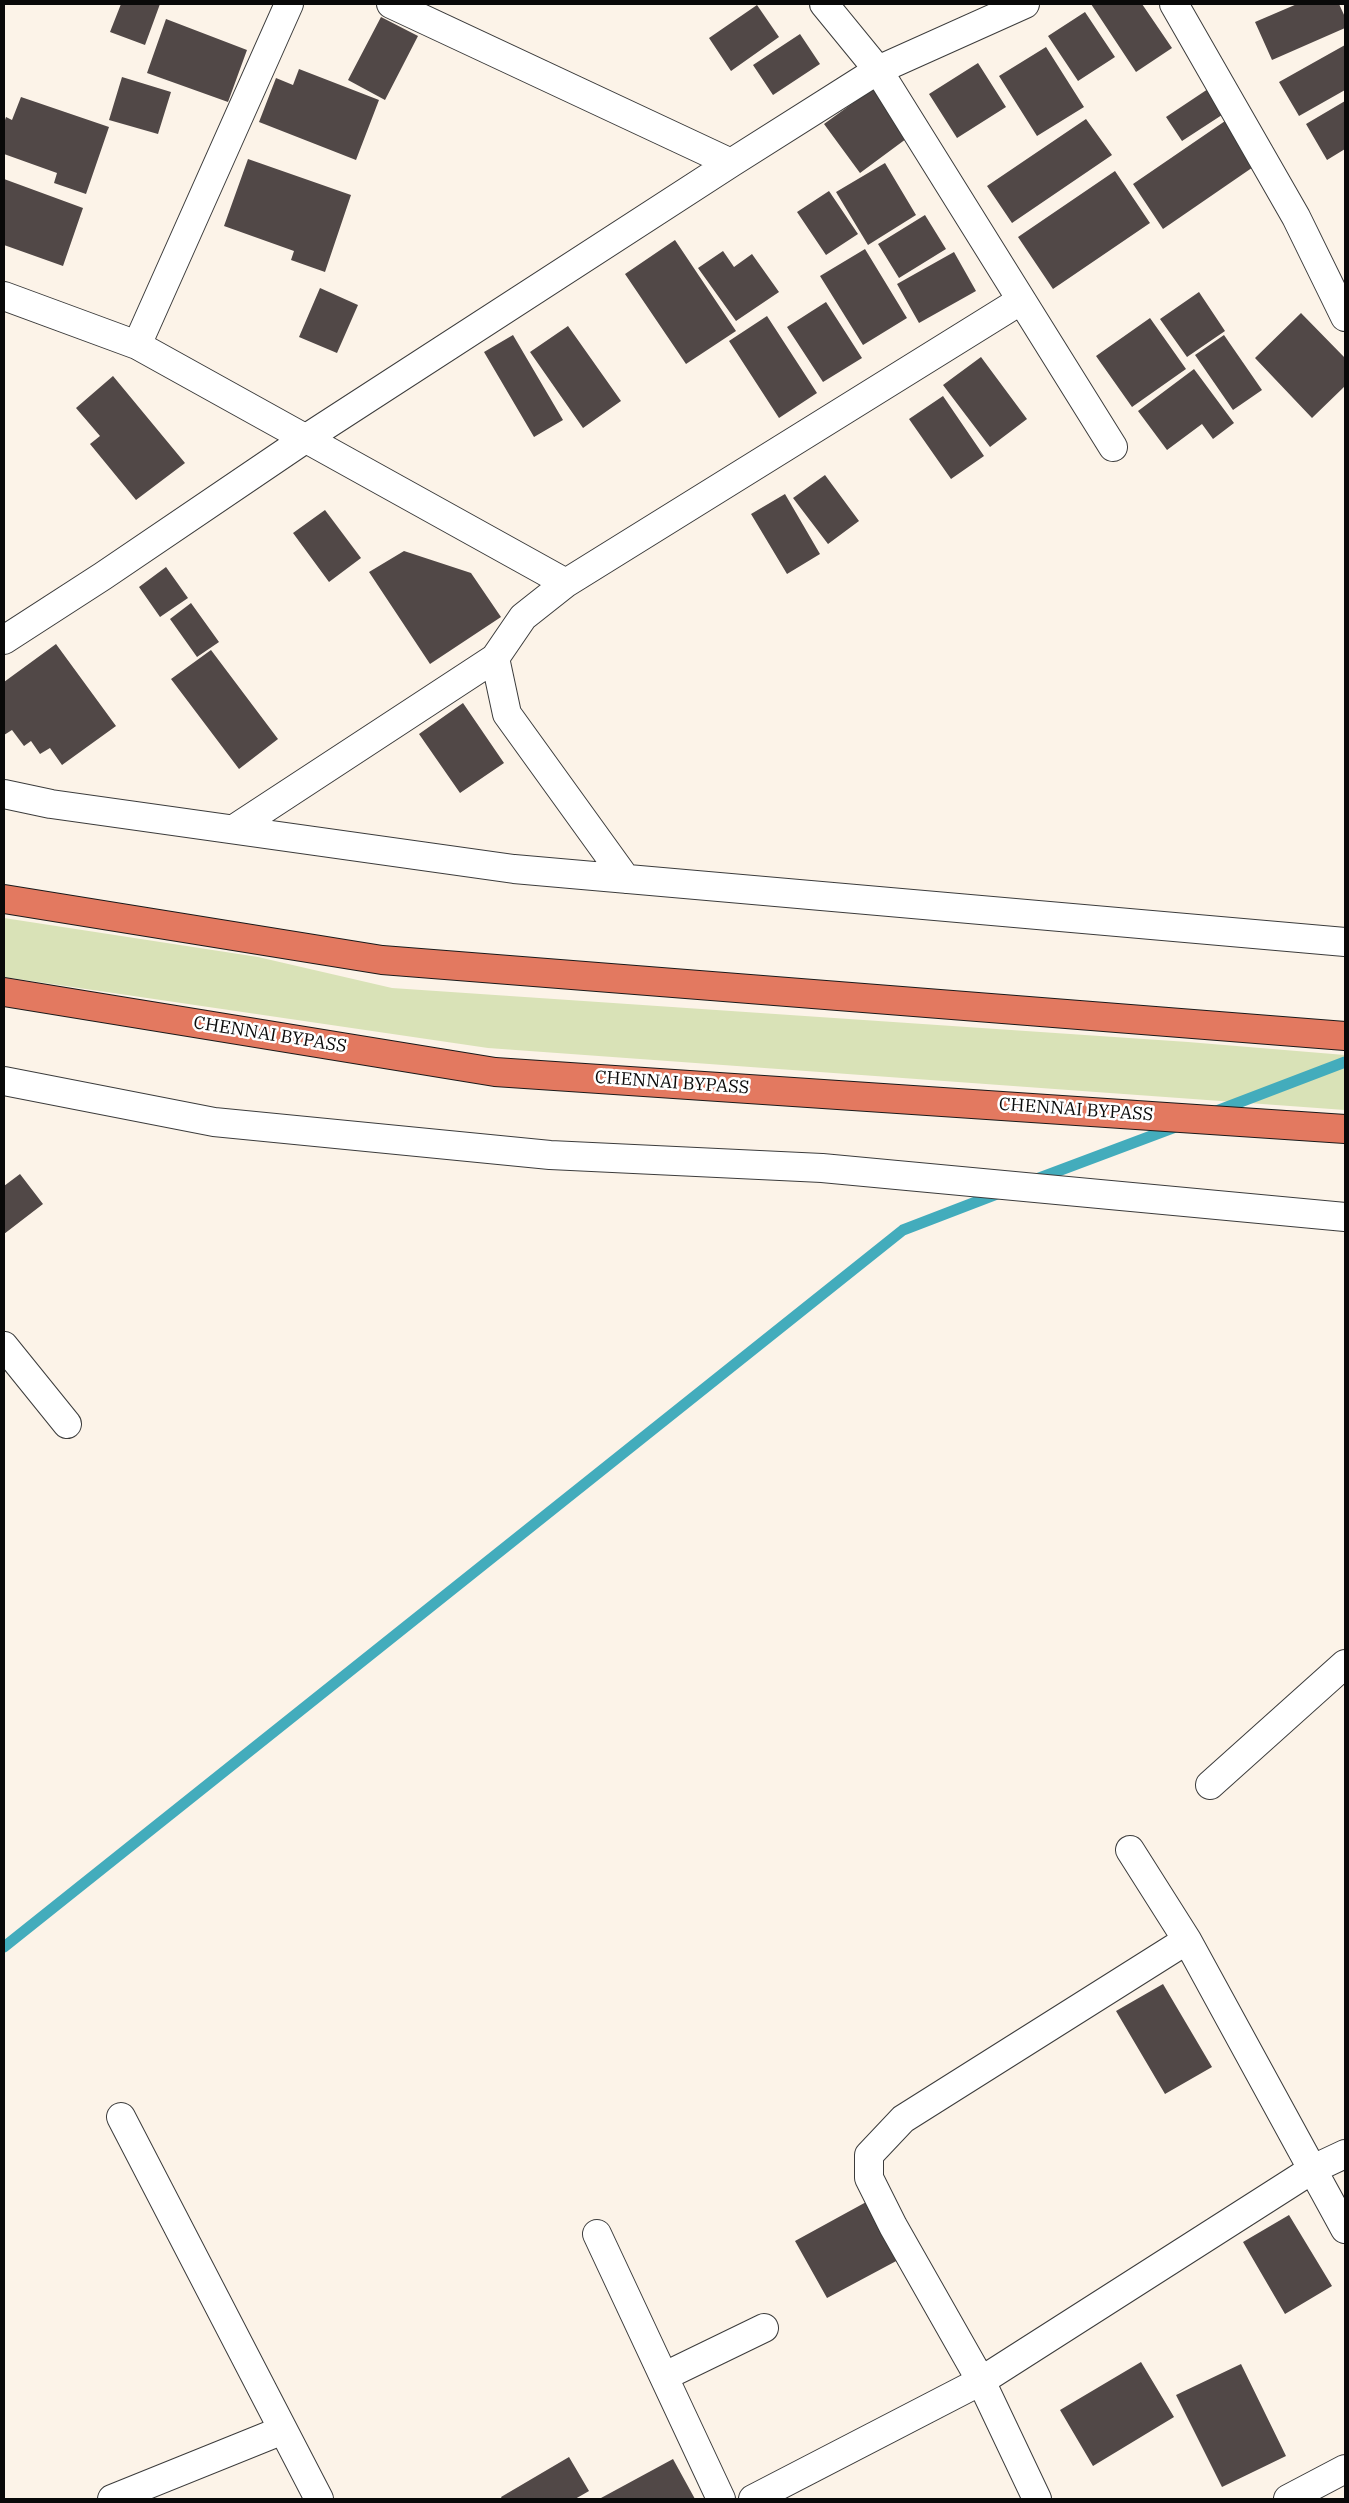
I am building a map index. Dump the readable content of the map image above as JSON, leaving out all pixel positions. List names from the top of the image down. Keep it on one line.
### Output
{"streets":{"highway":["CHENNAI BYPASS"]}}
